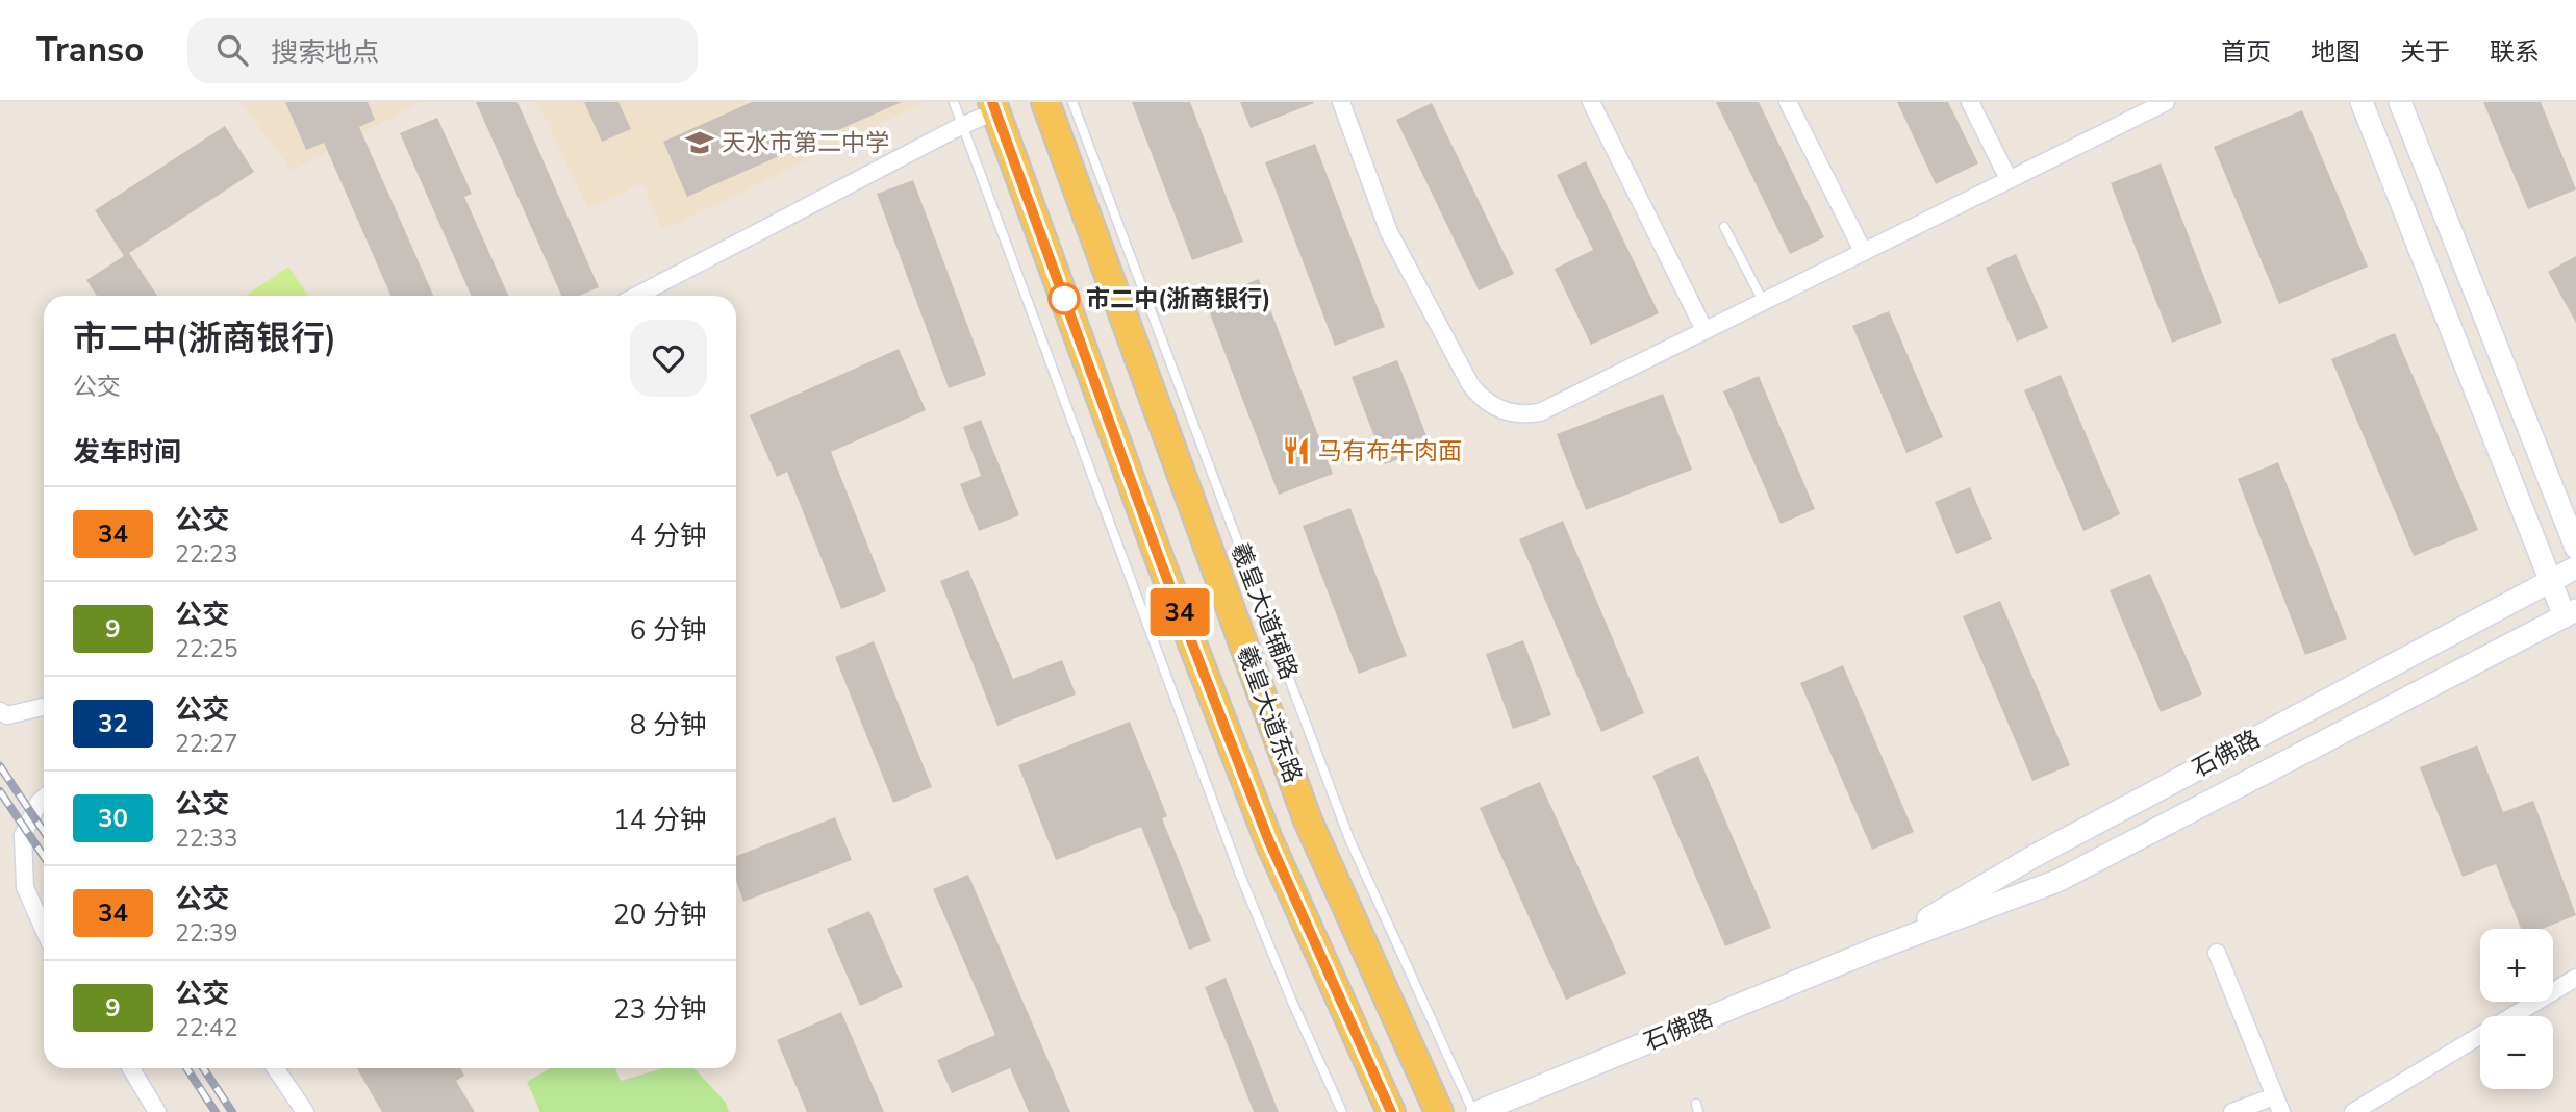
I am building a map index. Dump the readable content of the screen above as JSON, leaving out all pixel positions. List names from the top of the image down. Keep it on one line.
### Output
{"streets":{"main road":["羲皇大道东路"],"street":["石佛路"],"lane":["羲皇大道辅路"]},"crossings":[["羲皇大道辅路","石佛路"]],"places":{"school or university":["天水市第二中学"],"other":["市二中(浙商银行)"],"restaurant":["马有布牛肉面"]},"lines":["bus line 34"],"page":{"header":"Transo","search":"搜索地点","nav":["首页","地图","关于","联系"],"on_map":"34","heading":[["市二中(浙商银行)","公交"],"发车时间"],"list":[{"mark":"34","name":"公交","note":"22:23","value":"4 分钟"},{"mark":"9","name":"公交","note":"22:25","value":"6 分钟"},{"mark":"32","name":"公交","note":"22:27","value":"8 分钟"},{"mark":"30","name":"公交","note":"22:33","value":"14 分钟"},{"mark":"34","name":"公交","note":"22:39","value":"20 分钟"},{"mark":"9","name":"公交","note":"22:42","value":"23 分钟"}],"map_buttons":["+","−"]}}
